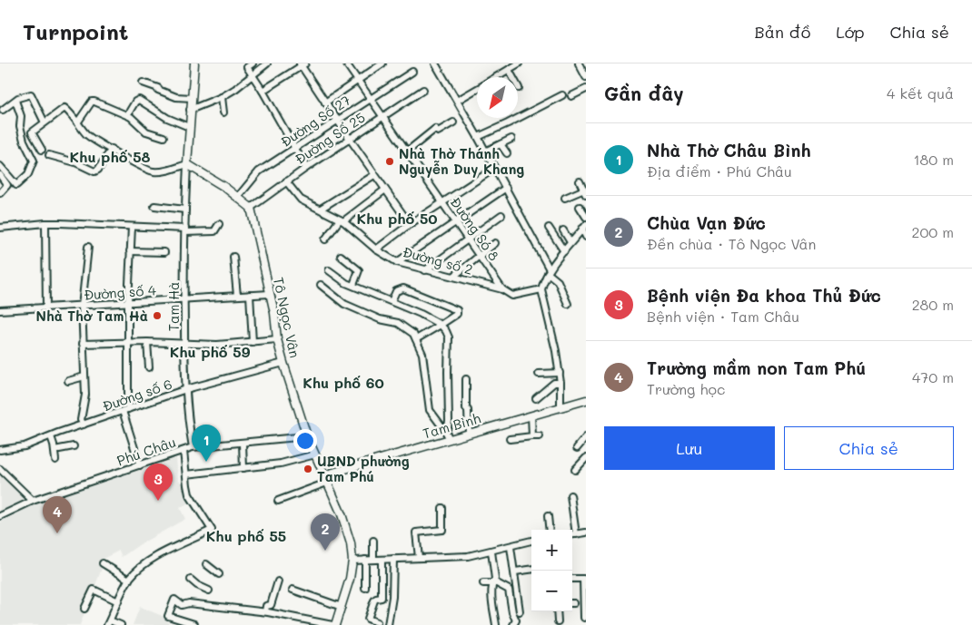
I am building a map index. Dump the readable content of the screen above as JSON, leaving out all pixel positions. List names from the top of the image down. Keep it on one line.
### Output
{"streets":{"main road":["Tô Ngọc Vân","Tam Bình"],"street":["Đường Số 27","Đường Số 25","Đường Só 8","Đường số 2","Đường số 4","Tam Hà","Đường số 6","Phú Châu"]},"crossings":[["Đường Số 27","Đường Só 8"],["Đường Số 25","Đường Só 8"],["Đường Số 25","Đường số 2"],["Đường Số 25","Tô Ngọc Vân"],["Đường Só 8","Đường số 2"],["Đường số 4","Tam Hà"],["Đường số 4","Tô Ngọc Vân"],["Tam Hà","Đường số 6"],["Tam Hà","Phú Châu"],["Tô Ngọc Vân","Đường số 6"],["Tô Ngọc Vân","Tam Bình"],["Tô Ngọc Vân","Phú Châu"]],"districts":["Khu phố 58","Khu phố 50","Khu phố 59","Khu phố 60","Khu phố 55"],"places":["Nhà Thờ Thánh Nguyễn Duy Khang","Nhà Thờ Tam Hà","UBND phường Tam Phú"],"north":"bottom left","page":{"header":"Turnpoint","nav":["Bản đồ","Lớp","Chia sẻ"],"heading":["Gần đây","4 kết quả"],"list":[{"mark":"1","name":"Nhà Thờ Châu Bình","note":"Địa điểm · Phú Châu","value":"180 m"},{"mark":"2","name":"Chùa Vạn Đức","note":"Đền chùa · Tô Ngọc Vân","value":"200 m"},{"mark":"3","name":"Bệnh viện Đa khoa Thủ Đức","note":"Bệnh viện · Tam Châu","value":"280 m"},{"mark":"4","name":"Trường mầm non Tam Phú","note":"Trường học","value":"470 m"}],"buttons":["Lưu","Chia sẻ"],"pins":["1","3","4","2"],"map_buttons":["+","−"]}}
